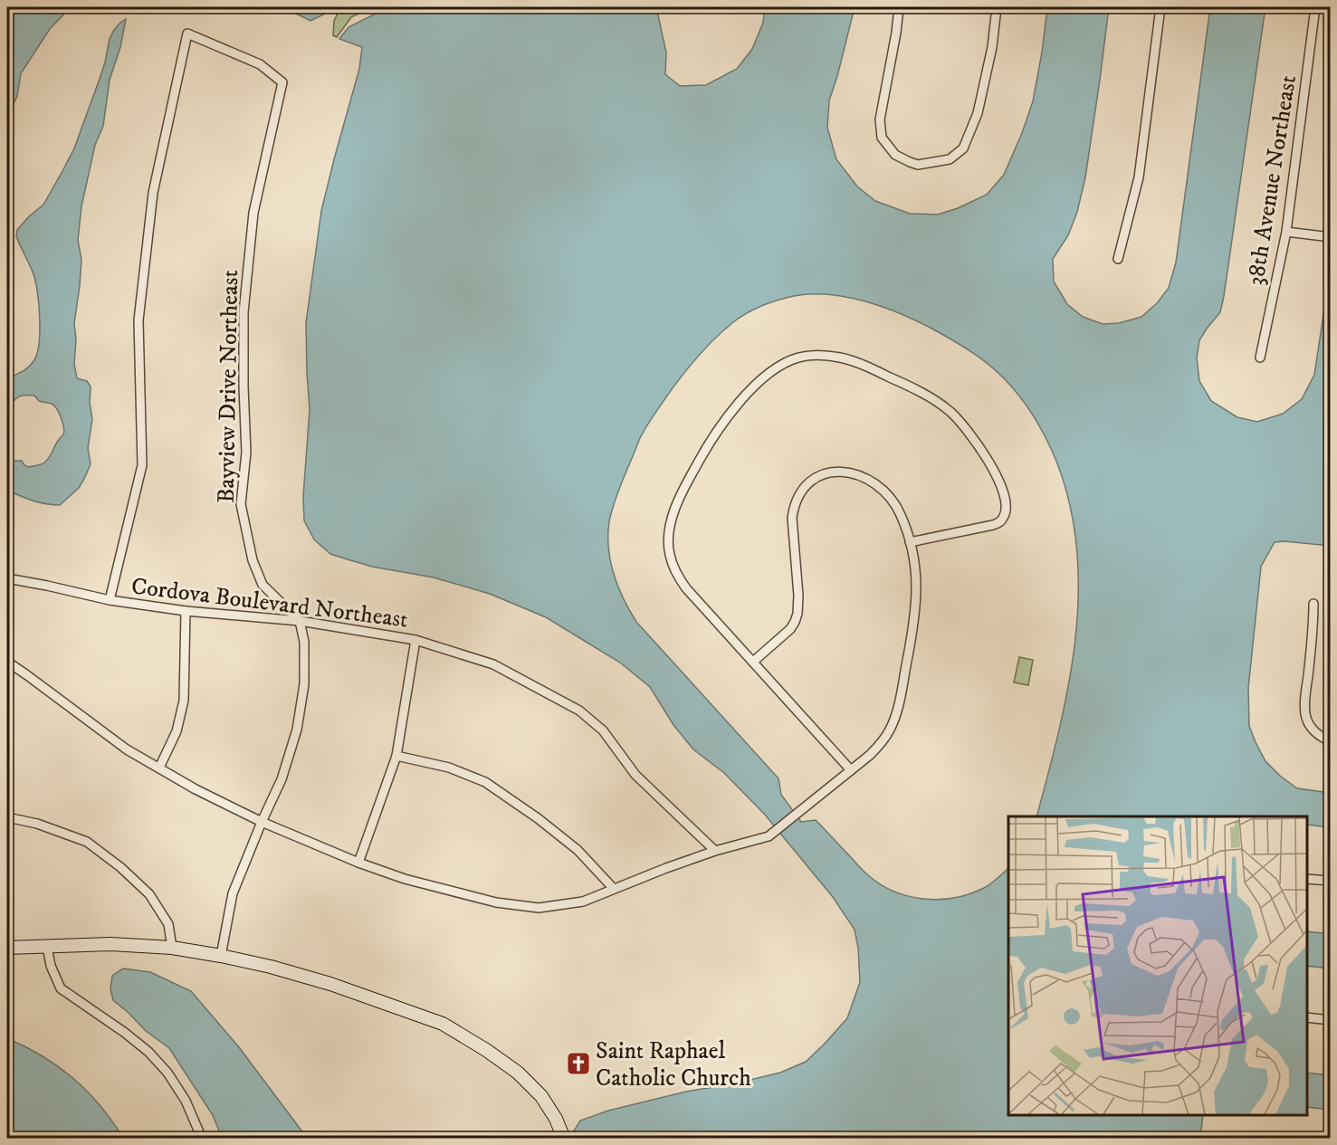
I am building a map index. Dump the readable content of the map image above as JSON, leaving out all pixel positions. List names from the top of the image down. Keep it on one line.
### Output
{"streets":{"street":["38th Avenue Northeast","Bayview Drive Northeast","Cordova Boulevard Northeast"]},"crossings":[["Bayview Drive Northeast","Cordova Boulevard Northeast"]],"places":{"church":["Saint Raphael Catholic Church"]}}
